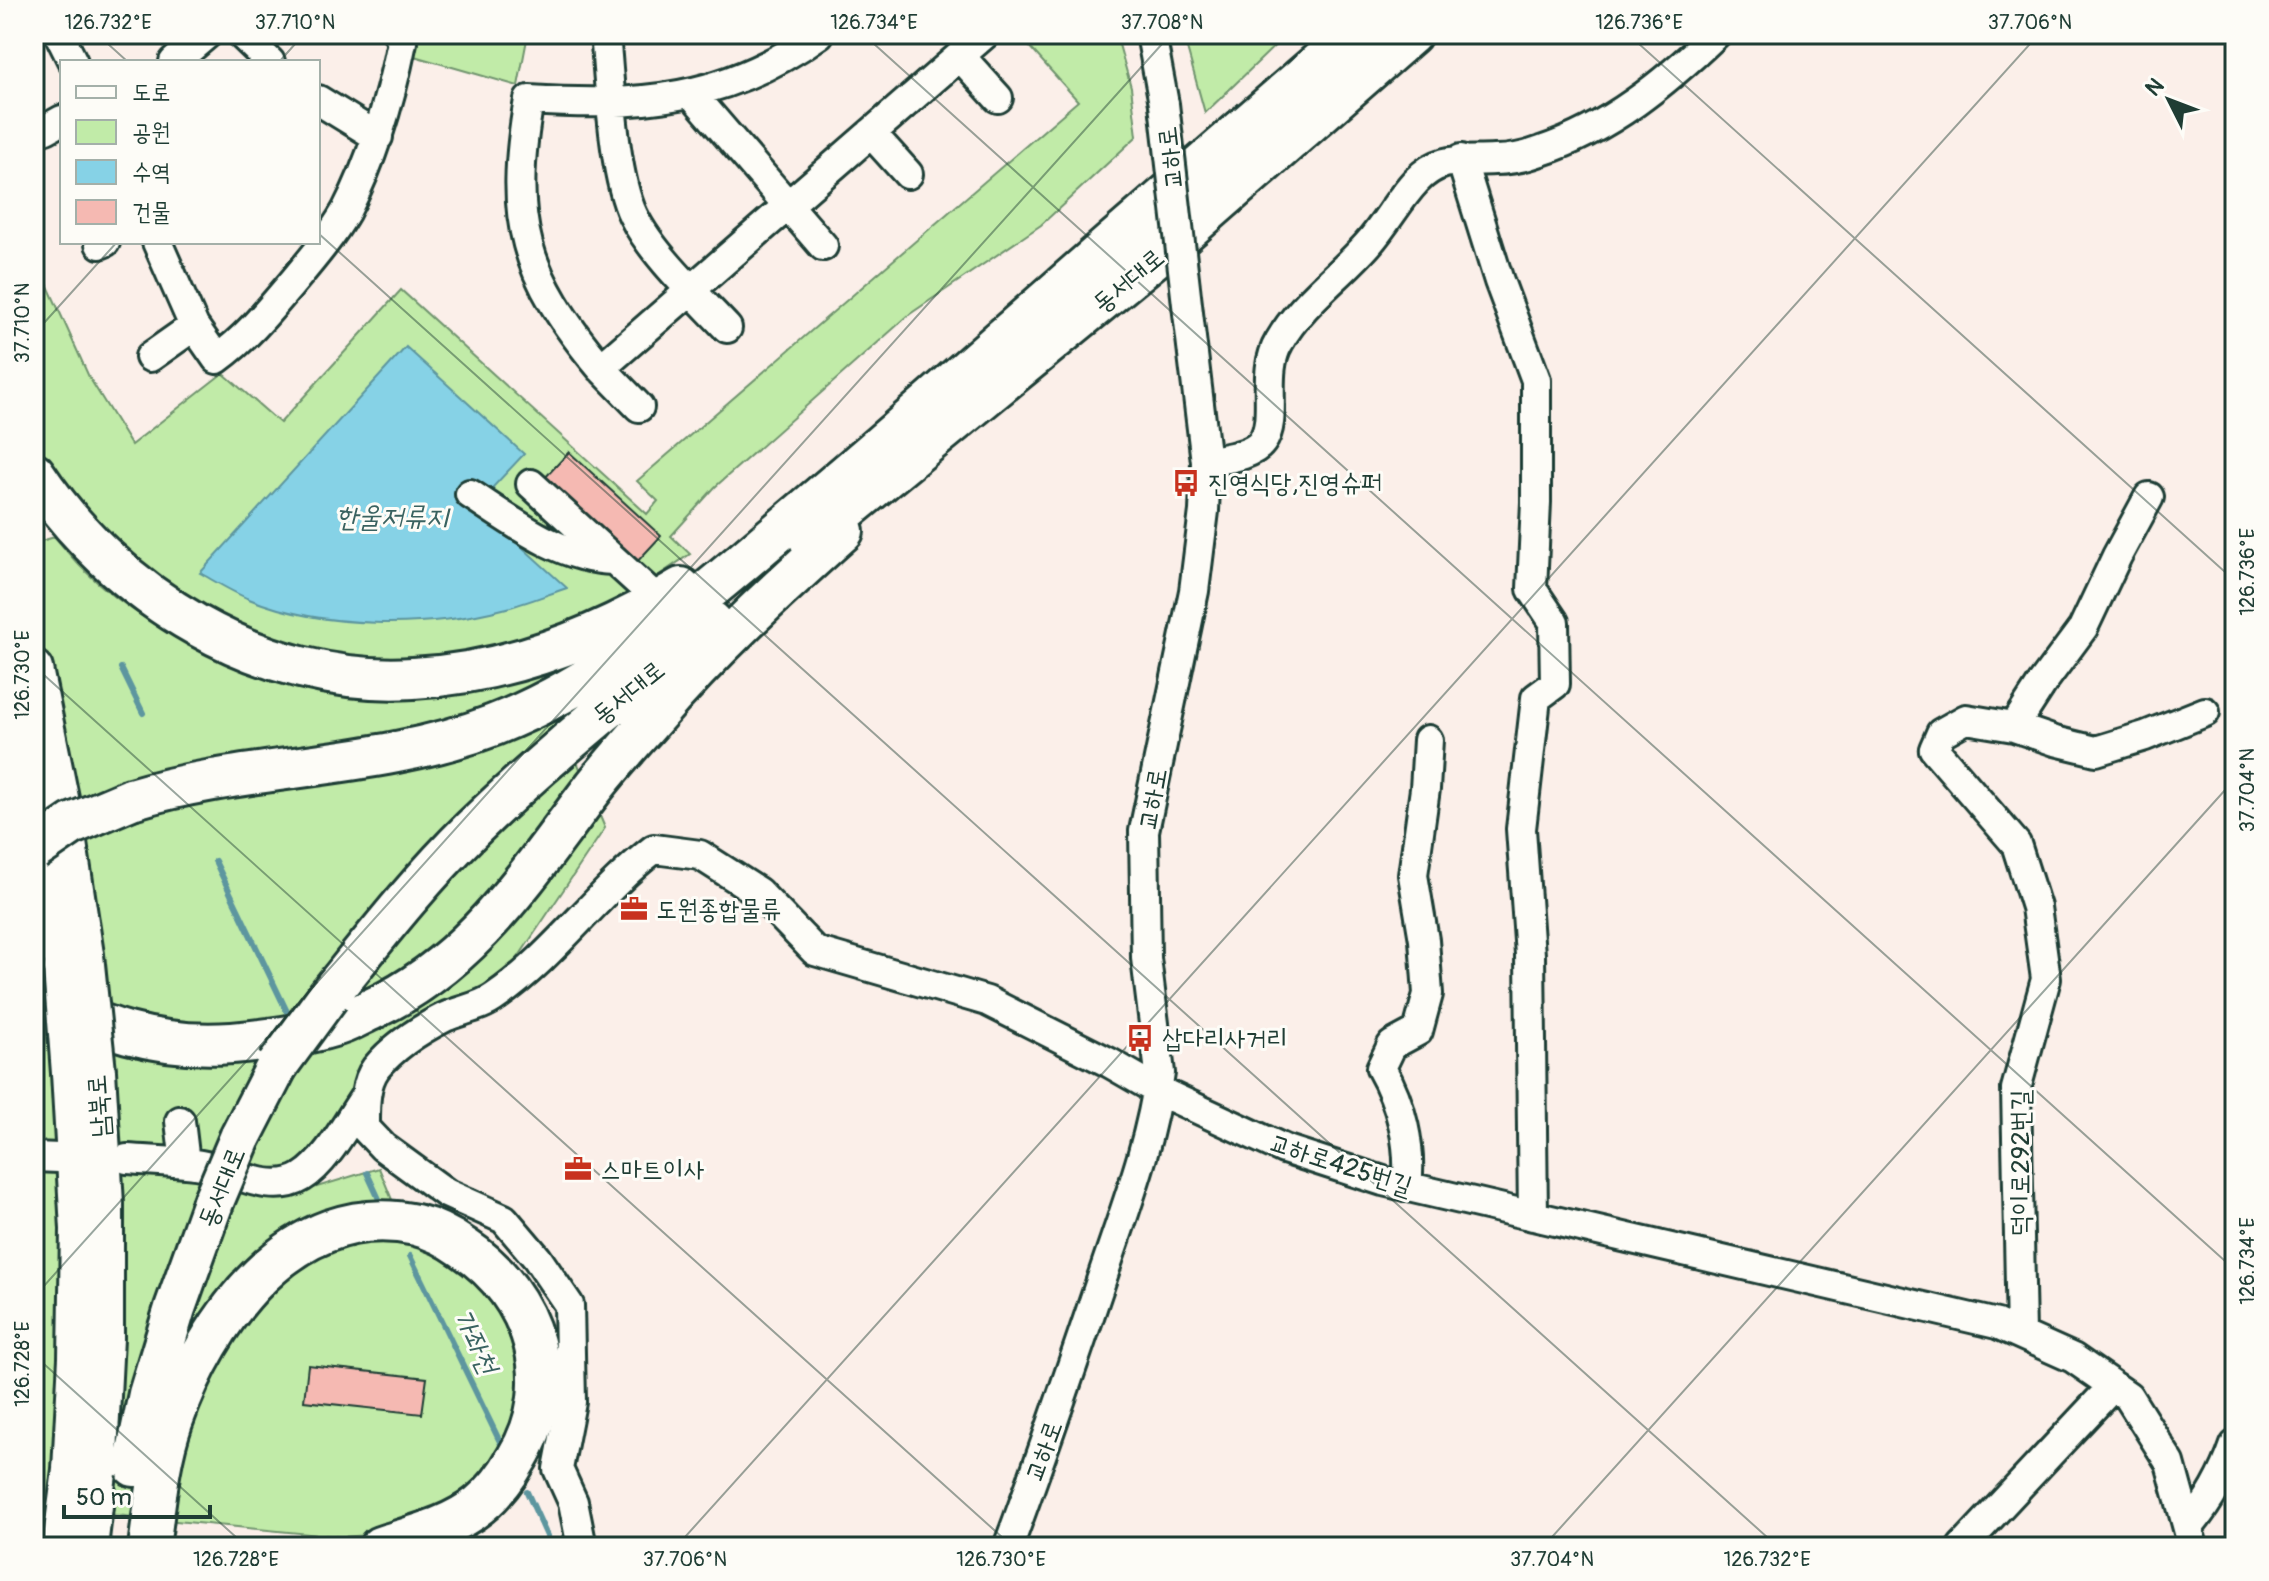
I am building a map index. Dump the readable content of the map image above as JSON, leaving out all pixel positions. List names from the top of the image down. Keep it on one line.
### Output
{"streets":{"highway":["동서대로"],"main road":["남북로"],"street":["교하로","덕이로292번길","교하로425번길"]},"crossings":[["교하로","교하로425번길"],["동서대로","남북로"]],"water":["한울저류지","가좌천"],"places":{"bus stop":["진영식당,진영슈퍼","삽다리사거리"],"office":["도원종합물류","스마트이사"]},"legend":["도로","공원","수역","건물"],"scale_bar":"50 m","north":"top left","coordinates":["126.732°E","37.710°N","126.734°E","37.708°N","126.736°E","37.706°N","126.730°E","37.704°N","126.728°E"]}
